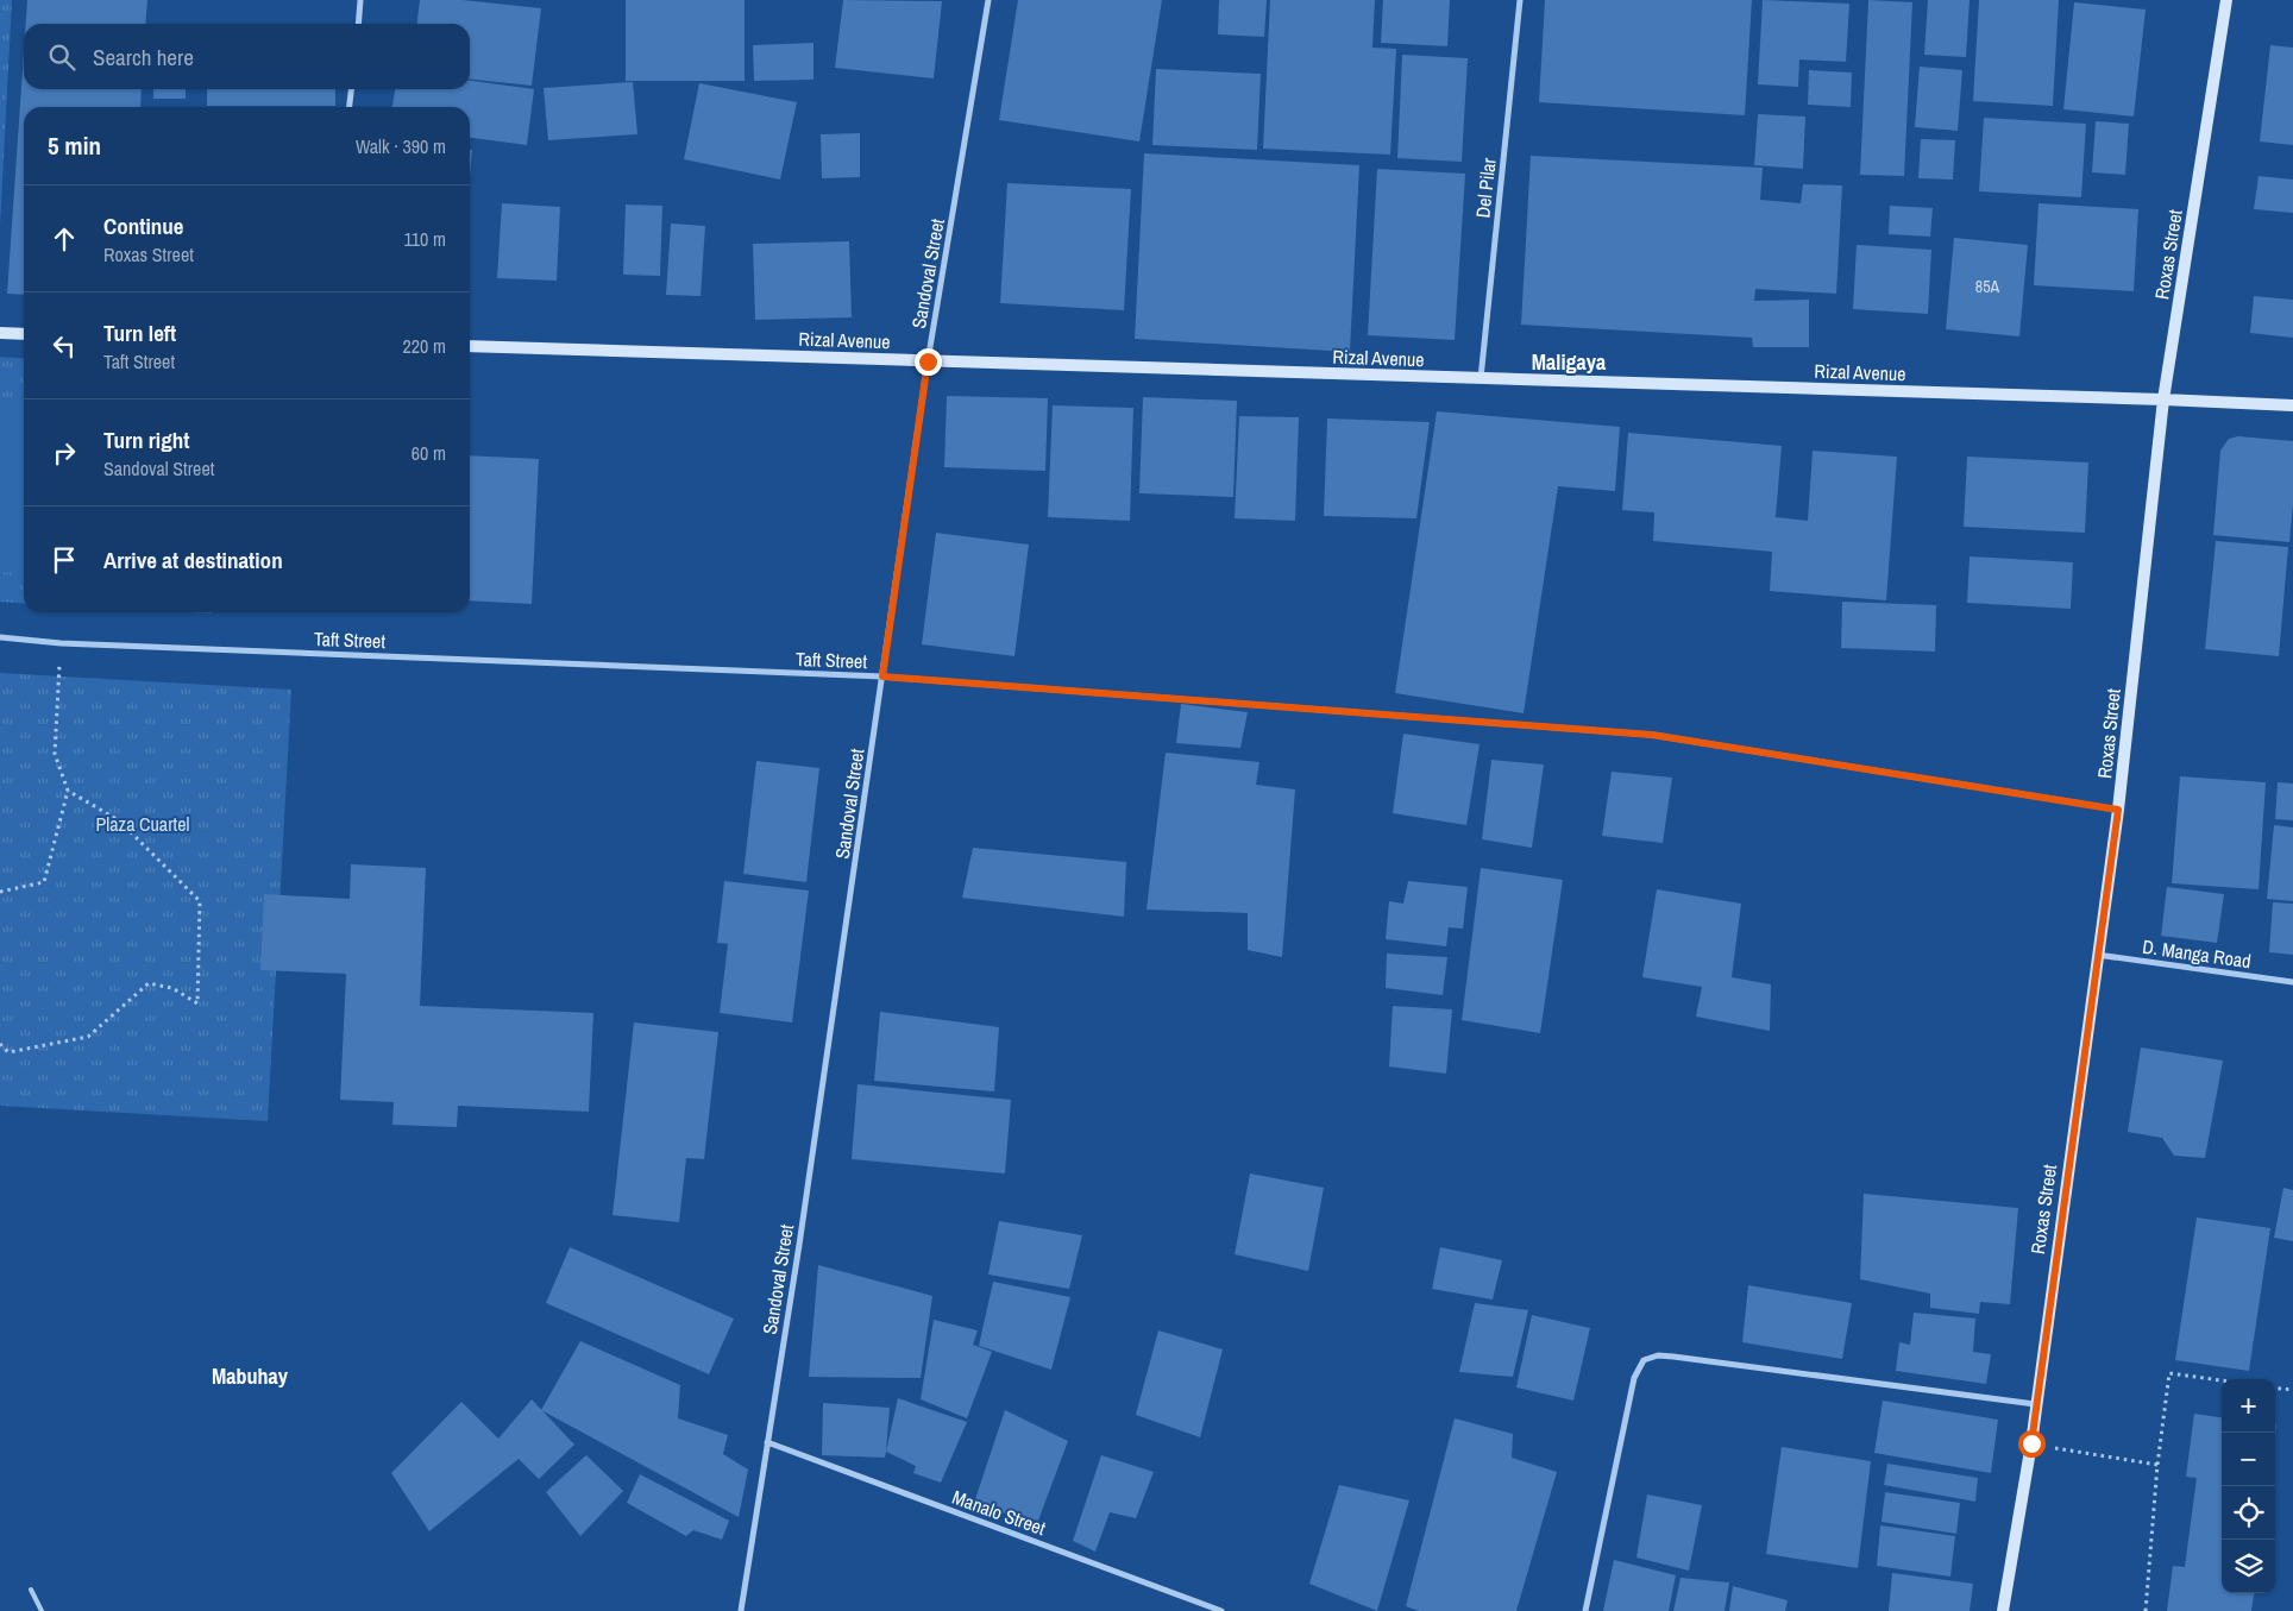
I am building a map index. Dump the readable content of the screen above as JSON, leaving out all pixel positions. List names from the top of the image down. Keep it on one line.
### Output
{"streets":{"main road":["Roxas Street","Rizal Avenue"],"street":["Del Pilar","Sandoval Street","Taft Street","D. Manga Road","Manalo Street"]},"crossings":[["Del Pilar","Rizal Avenue"],["Roxas Street","Rizal Avenue"],["Roxas Street","Taft Street"],["Roxas Street","D. Manga Road"],["Sandoval Street","Rizal Avenue"],["Sandoval Street","Taft Street"],["Sandoval Street","Manalo Street"]],"districts":["Maligaya","Mabuhay"],"parks":["Plaza Cuartel"],"house_numbers":["85A"],"page":{"search":"Search here","heading":["5 min","Walk · 390 m"],"list":[["Continue","Roxas Street","110 m"],["Turn left","Taft Street","220 m"],["Turn right","Sandoval Street","60 m"],"Arrive at destination"],"map_buttons":["+","−"]}}
